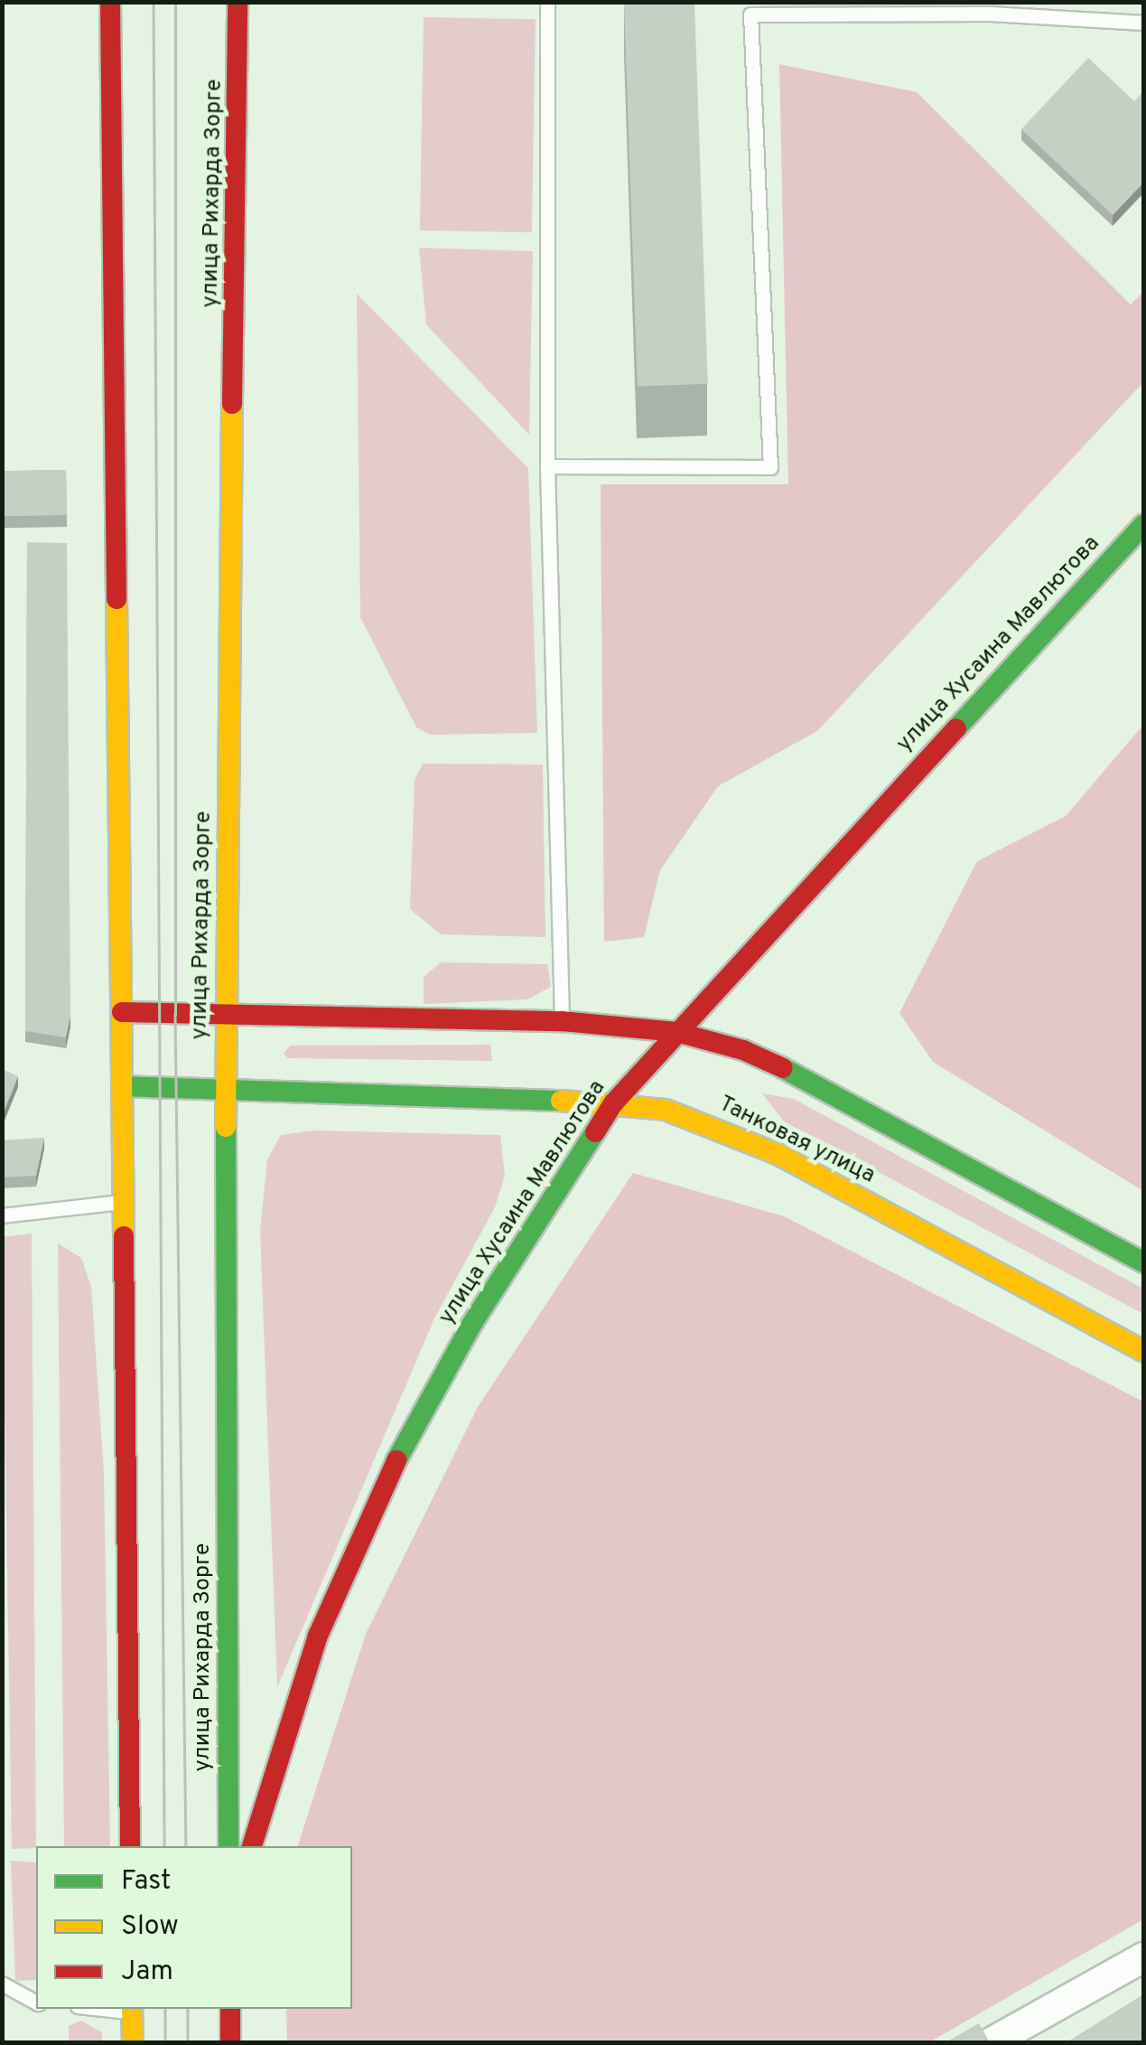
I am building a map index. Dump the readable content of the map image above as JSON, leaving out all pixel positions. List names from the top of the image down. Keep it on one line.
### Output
{"streets":{"main road":["улица Рихарда Зорге","улица Хусаина Мавлютова","Танковая улица"]},"crossings":[["улица Рихарда Зорге","Танковая улица"],["улица Хусаина Мавлютова","Танковая улица"]],"legend":["Fast","Slow","Jam"]}
